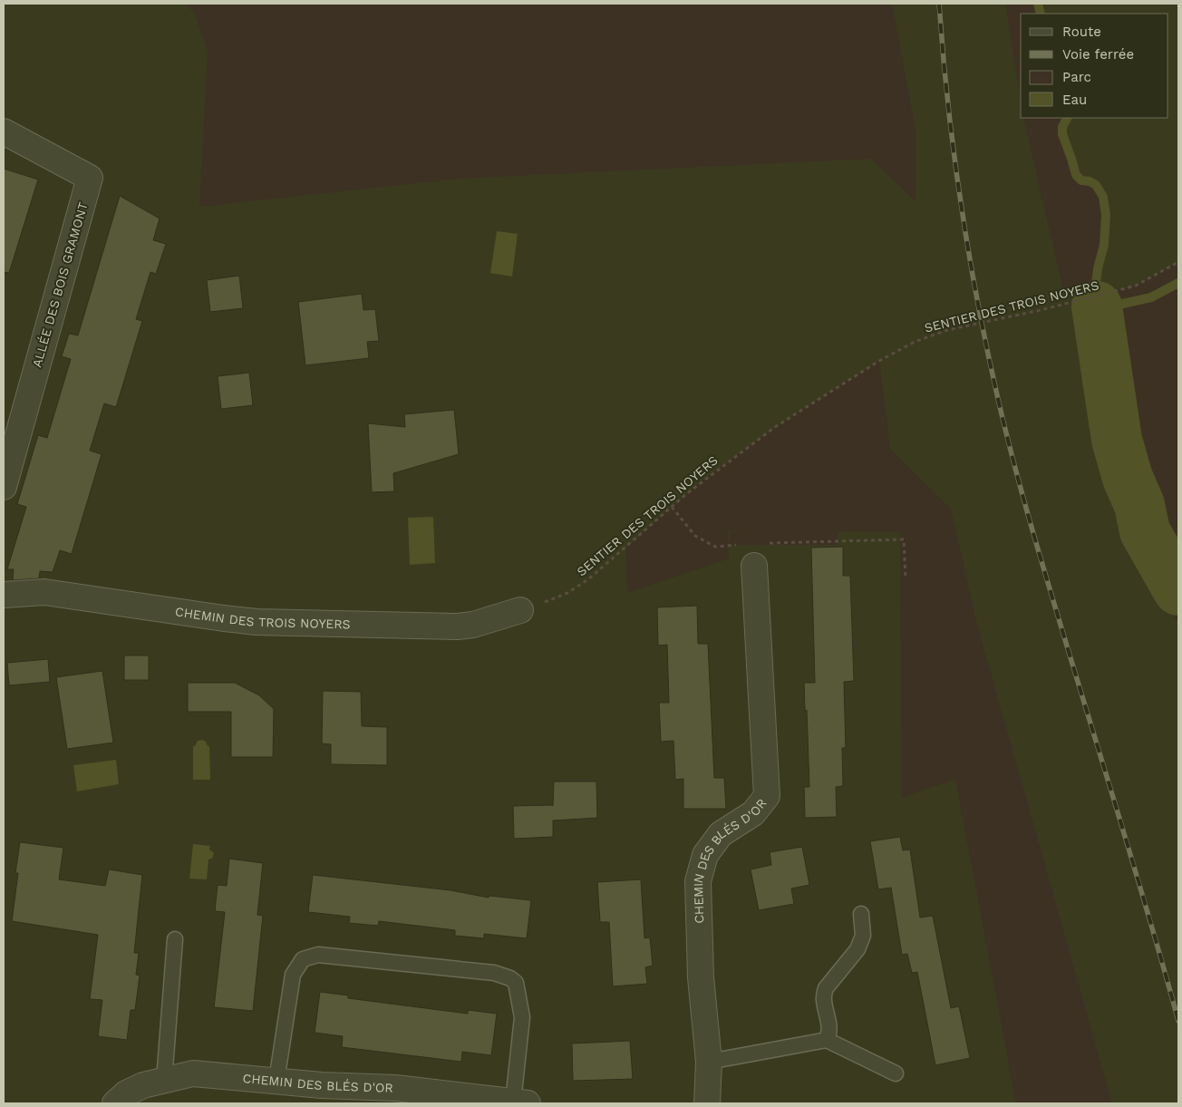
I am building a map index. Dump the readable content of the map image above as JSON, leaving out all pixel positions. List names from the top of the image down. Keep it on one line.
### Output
{"streets":{"street":["ALLÉE DES BOIS GRAMONT","CHEMIN DES TROIS NOYERS","CHEMIN DES BLÉS D'OR"],"path":["SENTIER DES TROIS NOYERS"]},"crossings":[["SENTIER DES TROIS NOYERS","CHEMIN DES TROIS NOYERS"]],"legend":["Route","Voie ferrée","Parc","Eau"]}
